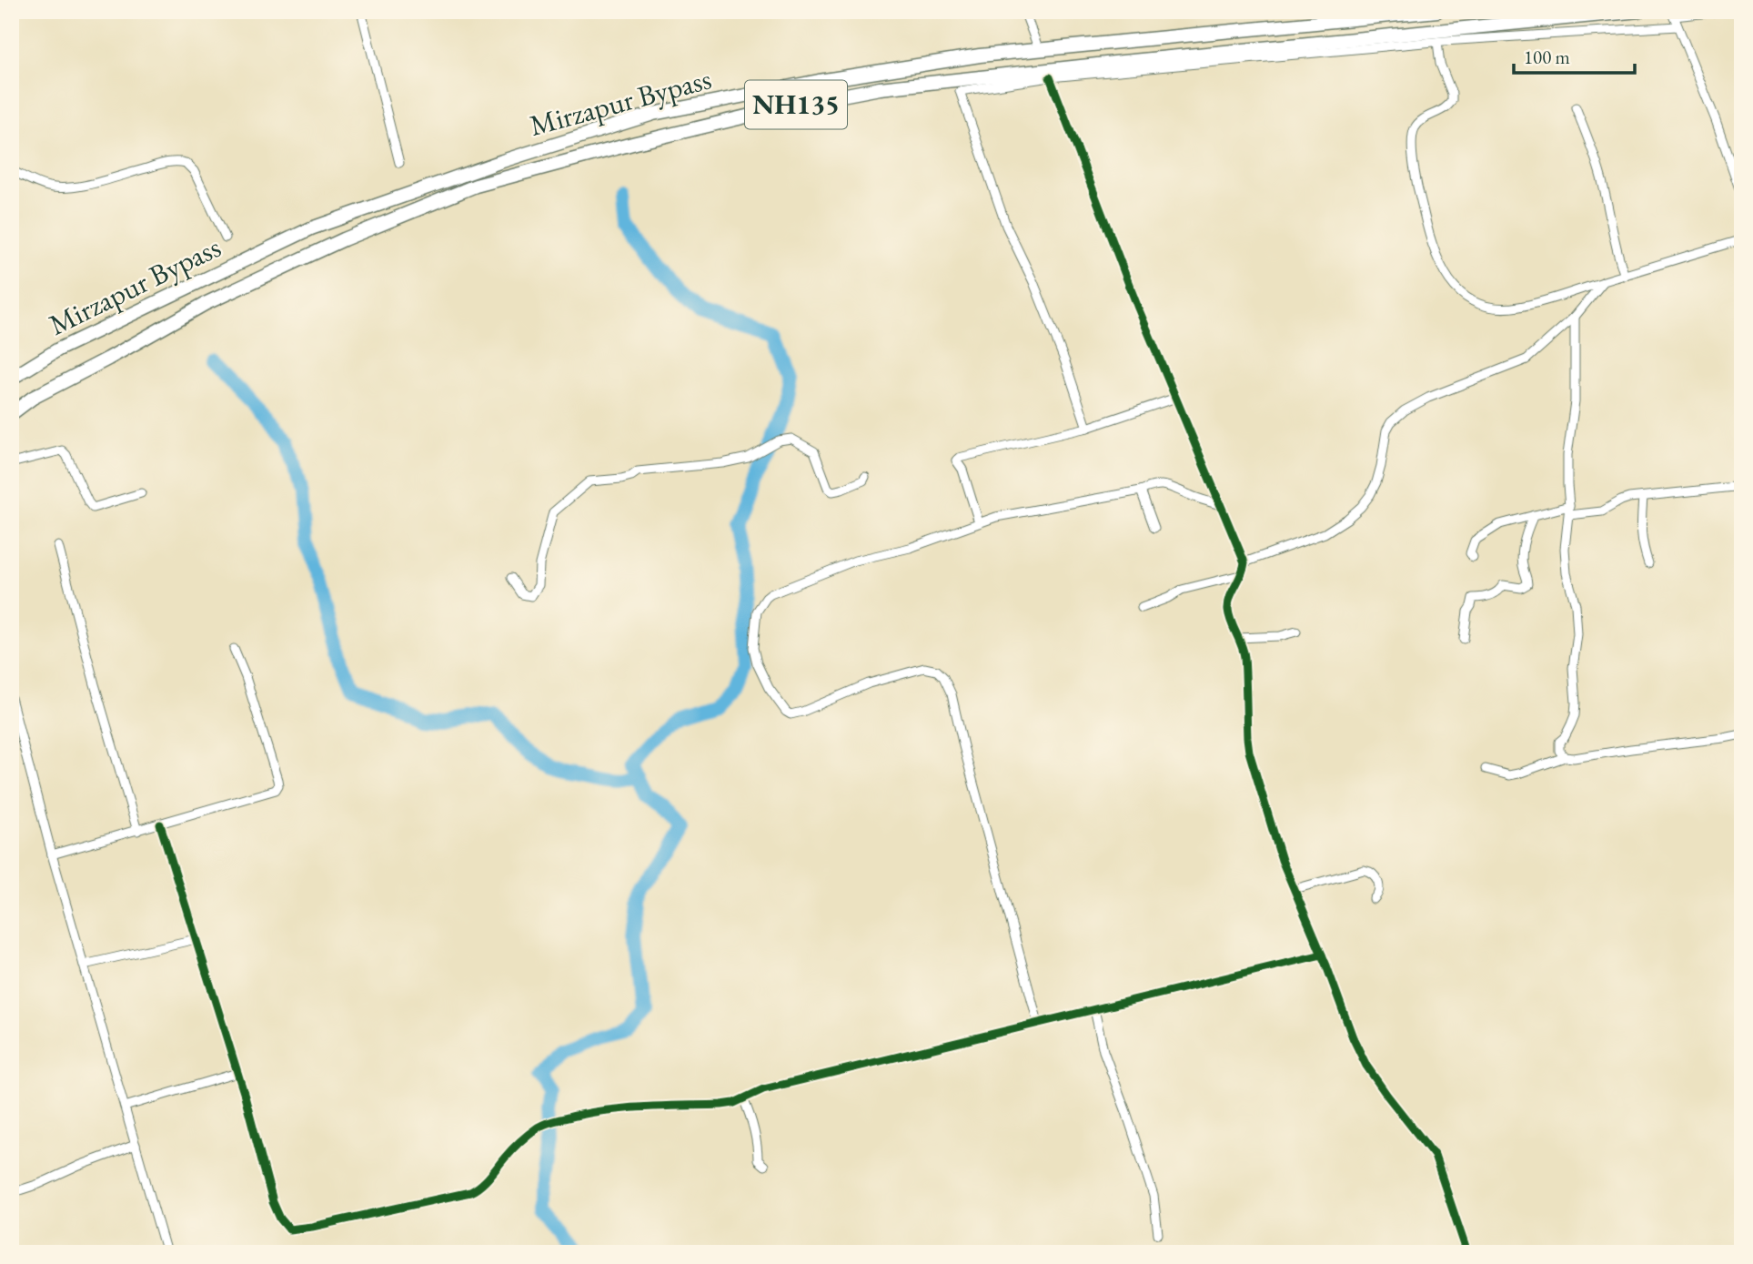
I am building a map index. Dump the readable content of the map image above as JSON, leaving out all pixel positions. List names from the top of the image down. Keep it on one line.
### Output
{"streets":{"highway":["Mirzapur Bypass","NH135"]},"scale_bar":"100 m"}
